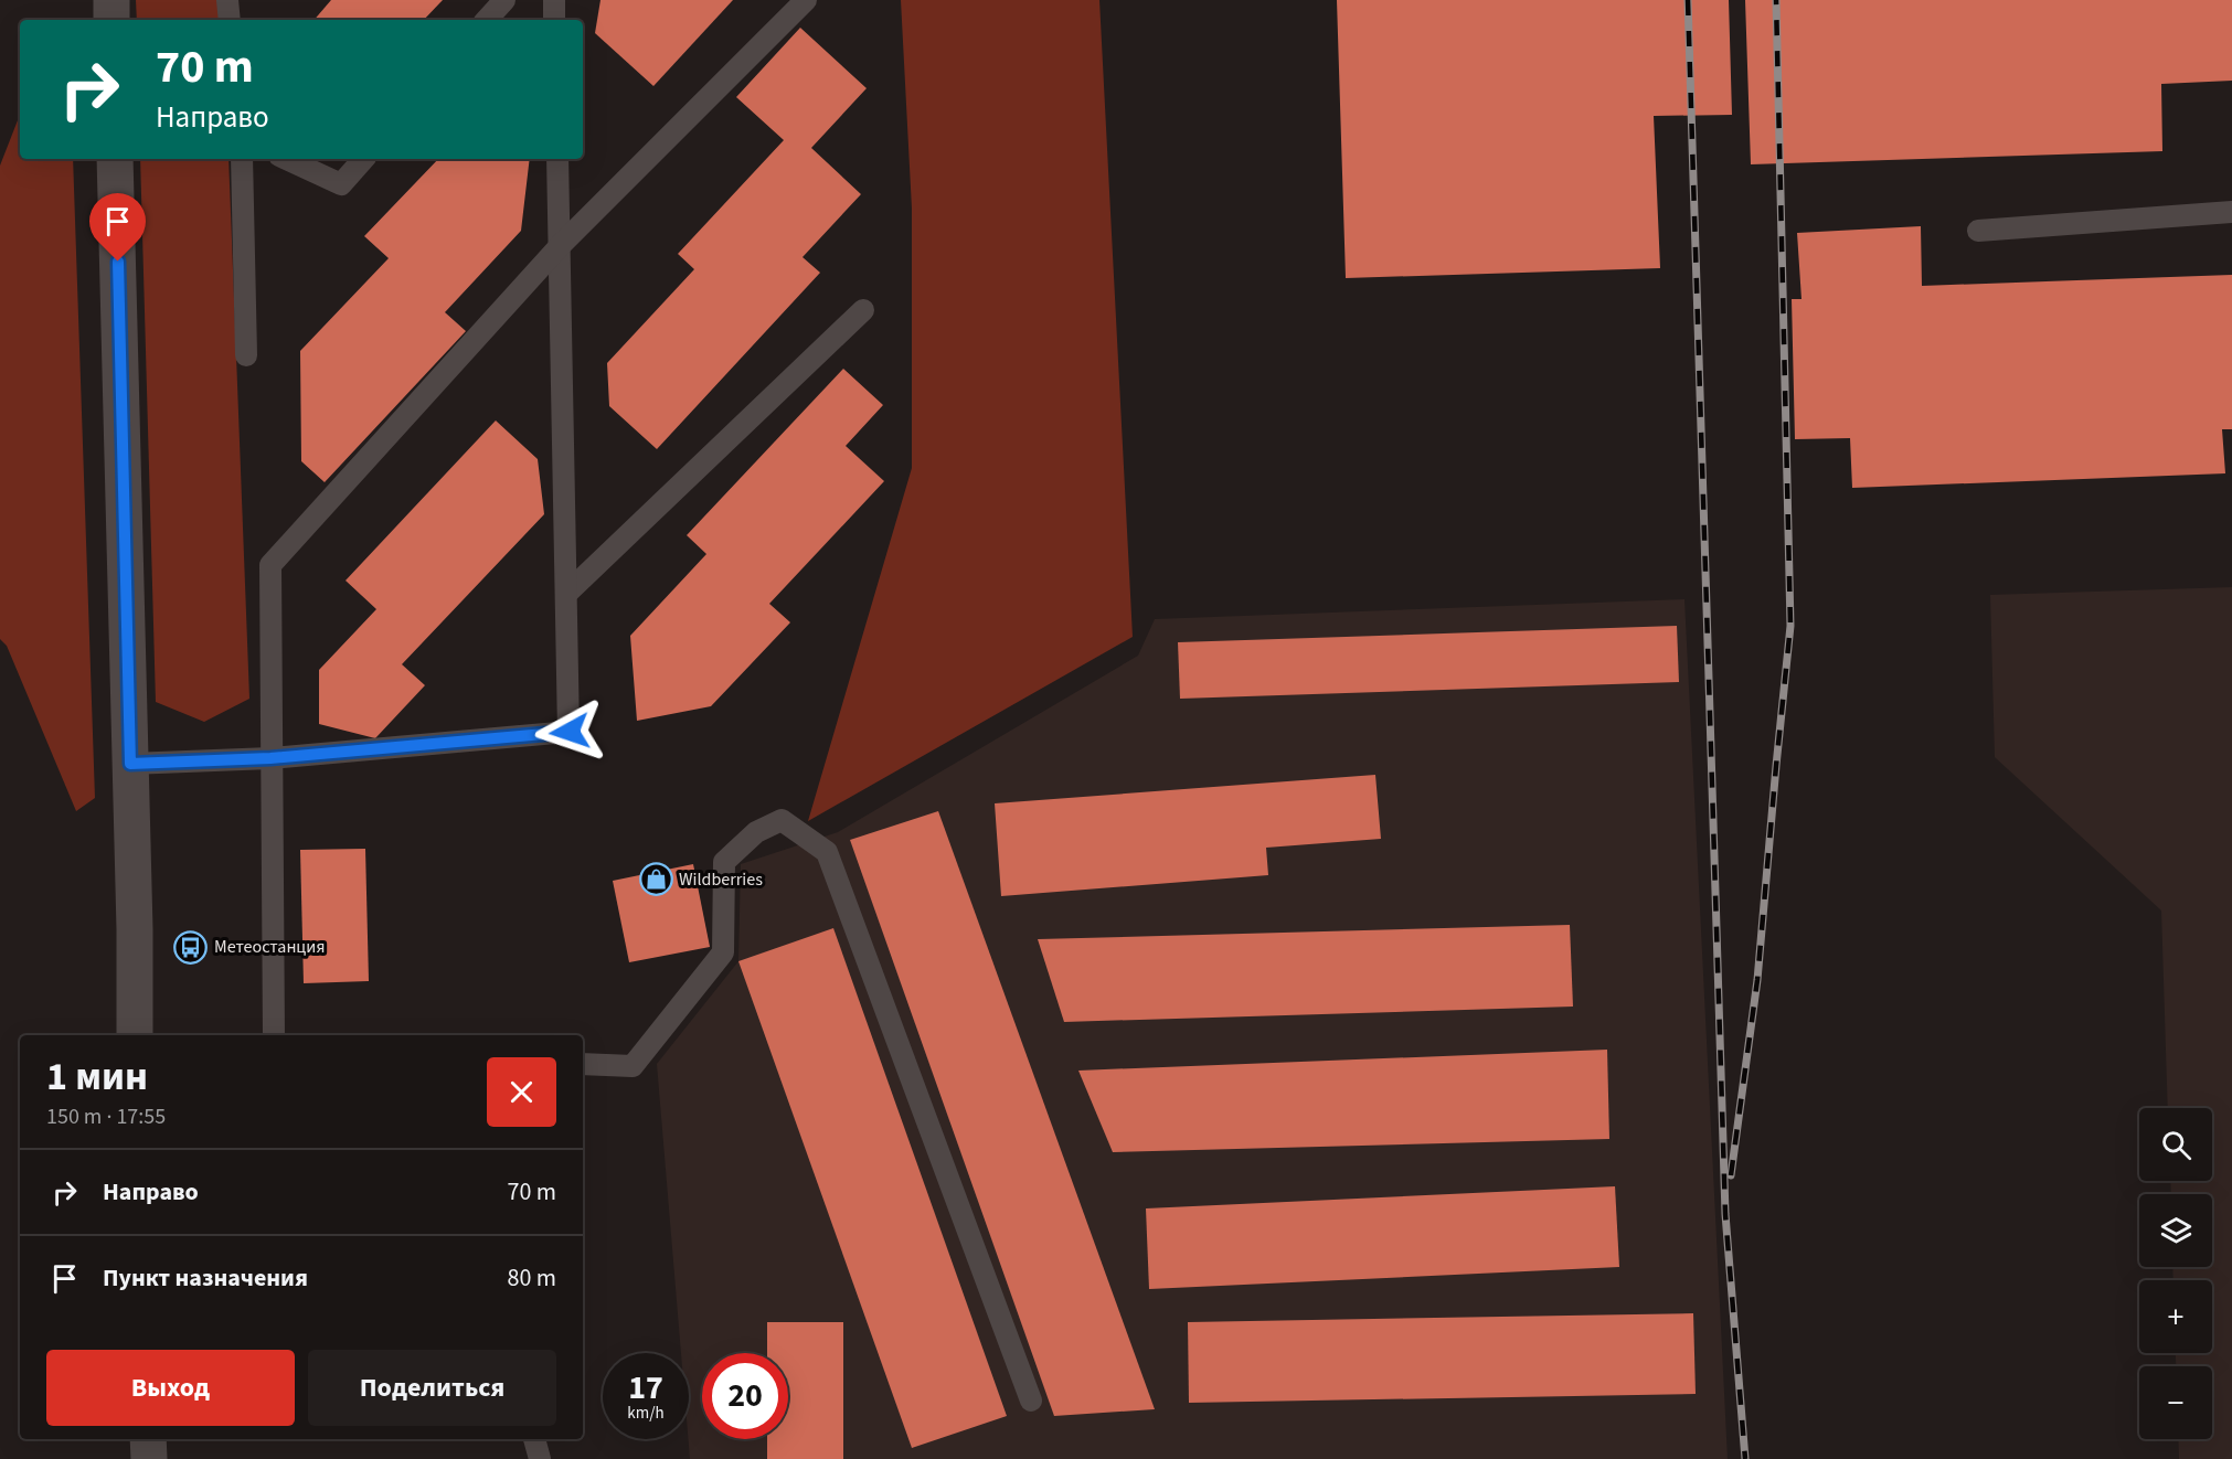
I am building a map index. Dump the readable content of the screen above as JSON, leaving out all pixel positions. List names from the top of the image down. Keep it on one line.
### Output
{"places":{"shop":["Wildberries"],"bus stop":["Метеостанция"]},"page":{"turn":["70 m","Направо"],"heading":["1 мин","150 m · 17:55"],"map_buttons":["+","−"],"list":[{"name":"Направо","value":"70 m"},{"name":"Пункт назначения","value":"80 m"}],"buttons":["Выход","Поделиться"],"speed":"17 km/h","limit":"20"}}
